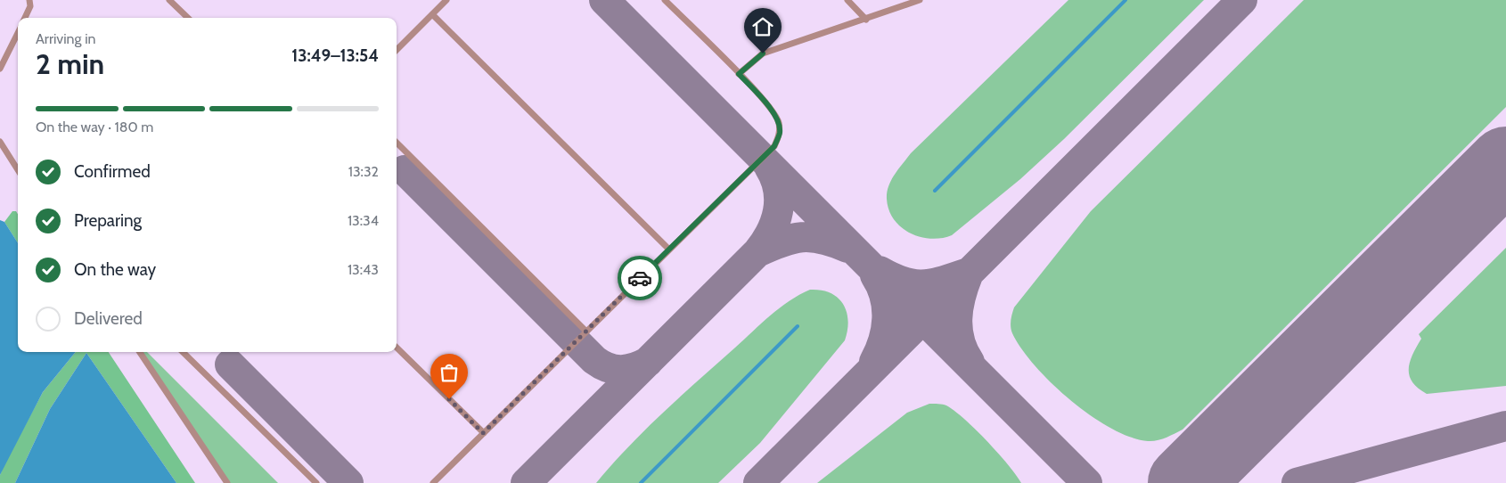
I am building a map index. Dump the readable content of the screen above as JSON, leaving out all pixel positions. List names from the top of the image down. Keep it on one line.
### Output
{"page":{"heading":["2 min","Arriving in","13:49–13:54"],"bar":"On the way · 180 m","list":[["Confirmed","13:32"],["Preparing","13:34"],["On the way","13:43"],"Delivered"]}}
